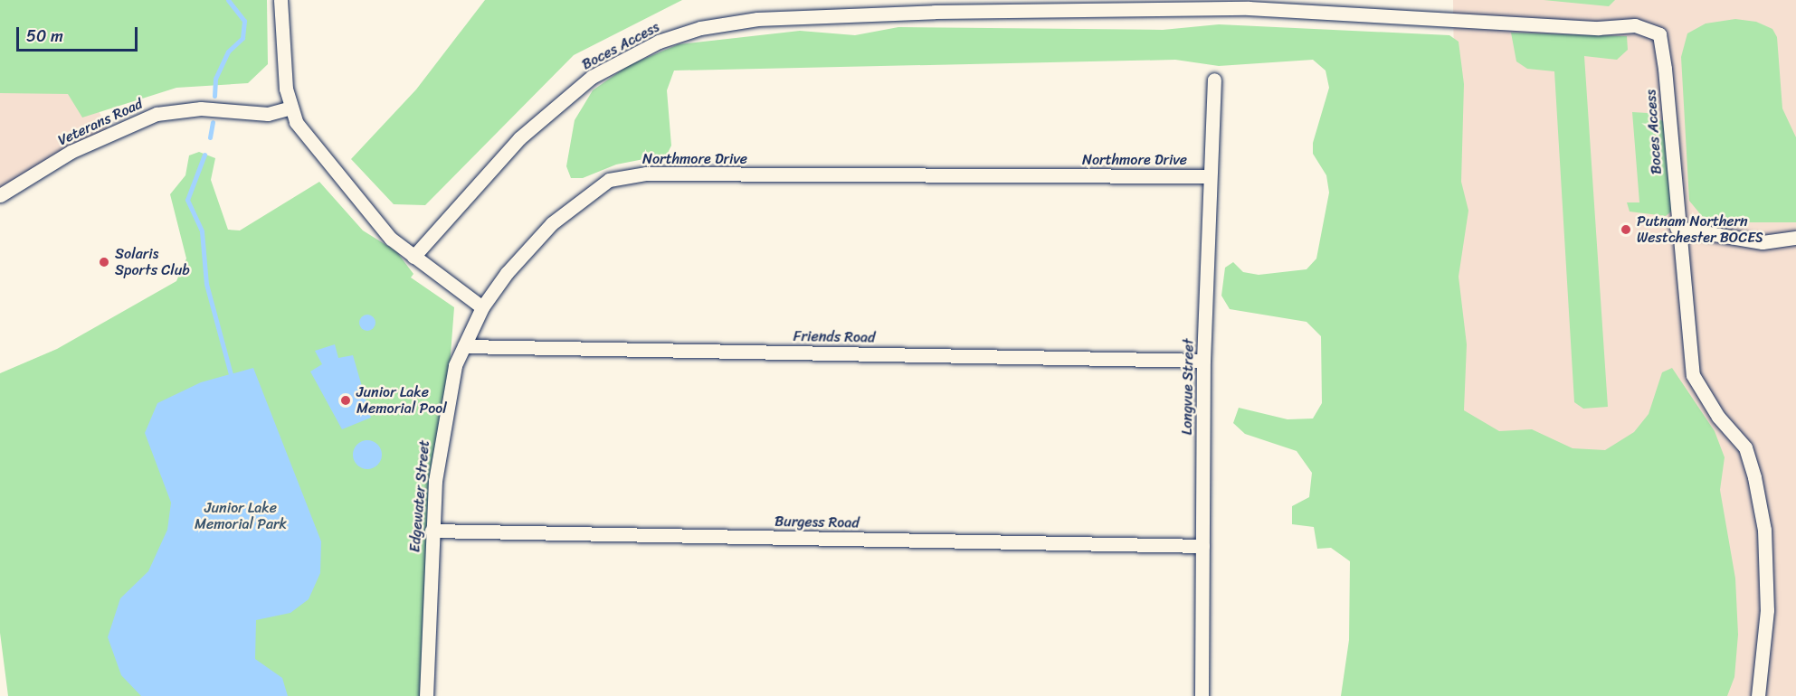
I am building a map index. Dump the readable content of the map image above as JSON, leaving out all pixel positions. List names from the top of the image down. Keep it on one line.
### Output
{"streets":{"street":["Boces Access","Veterans Road","Northmore Drive","Friends Road","Longvue Street","Edgewater Street","Burgess Road"]},"crossings":[["Northmore Drive","Longvue Street"],["Northmore Drive","Edgewater Street"],["Friends Road","Longvue Street"],["Friends Road","Edgewater Street"],["Longvue Street","Burgess Road"],["Edgewater Street","Burgess Road"]],"parks":["Junior Lake Memorial Park"],"places":["Putnam Northern Westchester BOCES","Solaris Sports Club","Junior Lake Memorial Pool"],"scale_bar":"50 m"}
